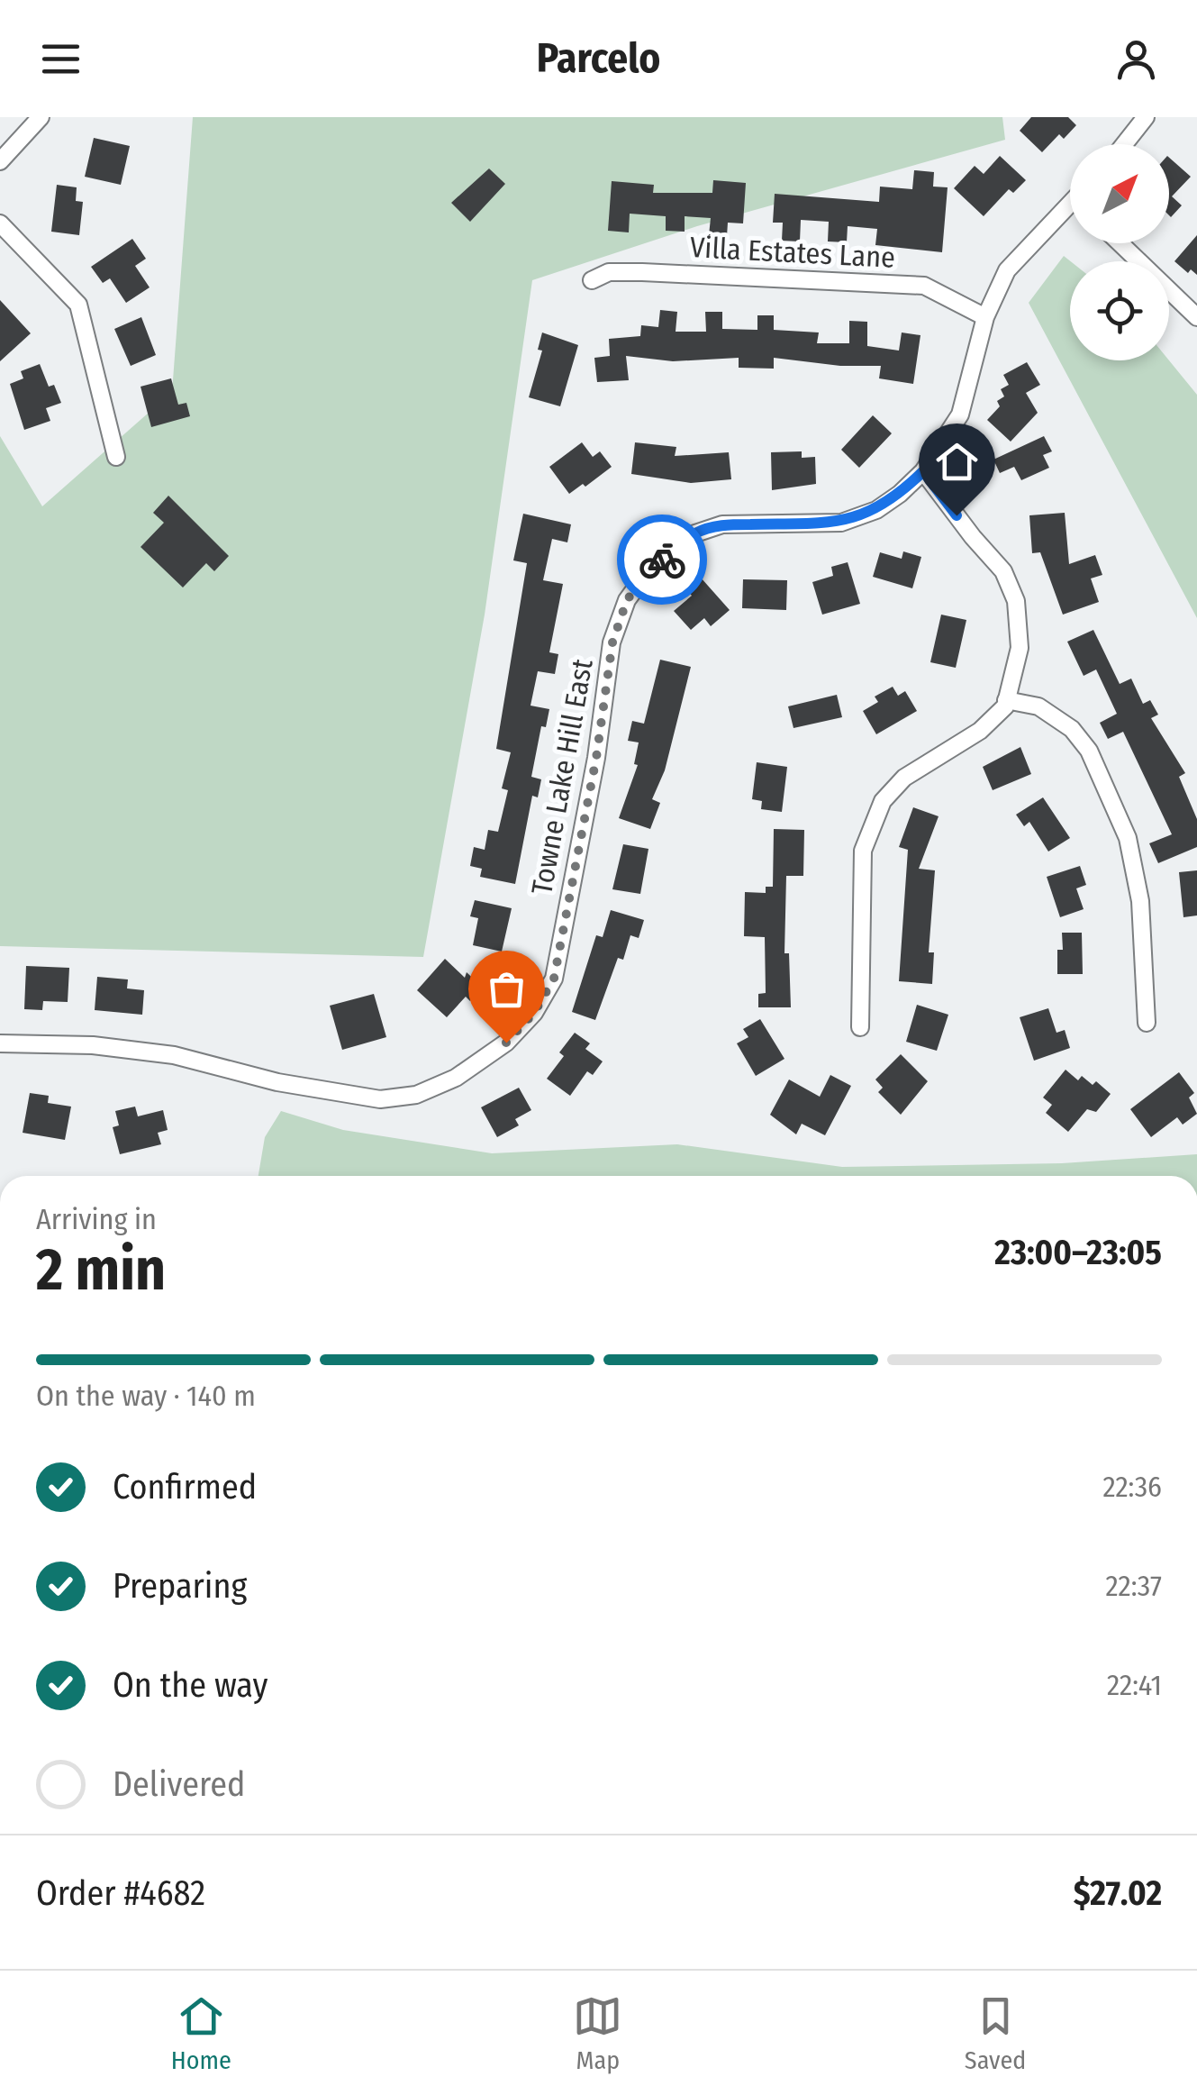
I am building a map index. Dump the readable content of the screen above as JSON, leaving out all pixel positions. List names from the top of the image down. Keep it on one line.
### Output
{"streets":{"street":["Villa Estates Lane","Towne Lake Hill East"]},"crossings":[["Villa Estates Lane","Towne Lake Hill East"]],"north":"top right","page":{"header":"Parcelo","heading":["2 min","Arriving in","23:00–23:05"],"panel":["Order #4682","$27.02"],"bar":"On the way · 140 m","list":[["Confirmed","22:36"],["Preparing","22:37"],["On the way","22:41"],"Delivered"],"tabs":["Home","Map","Saved"]}}
